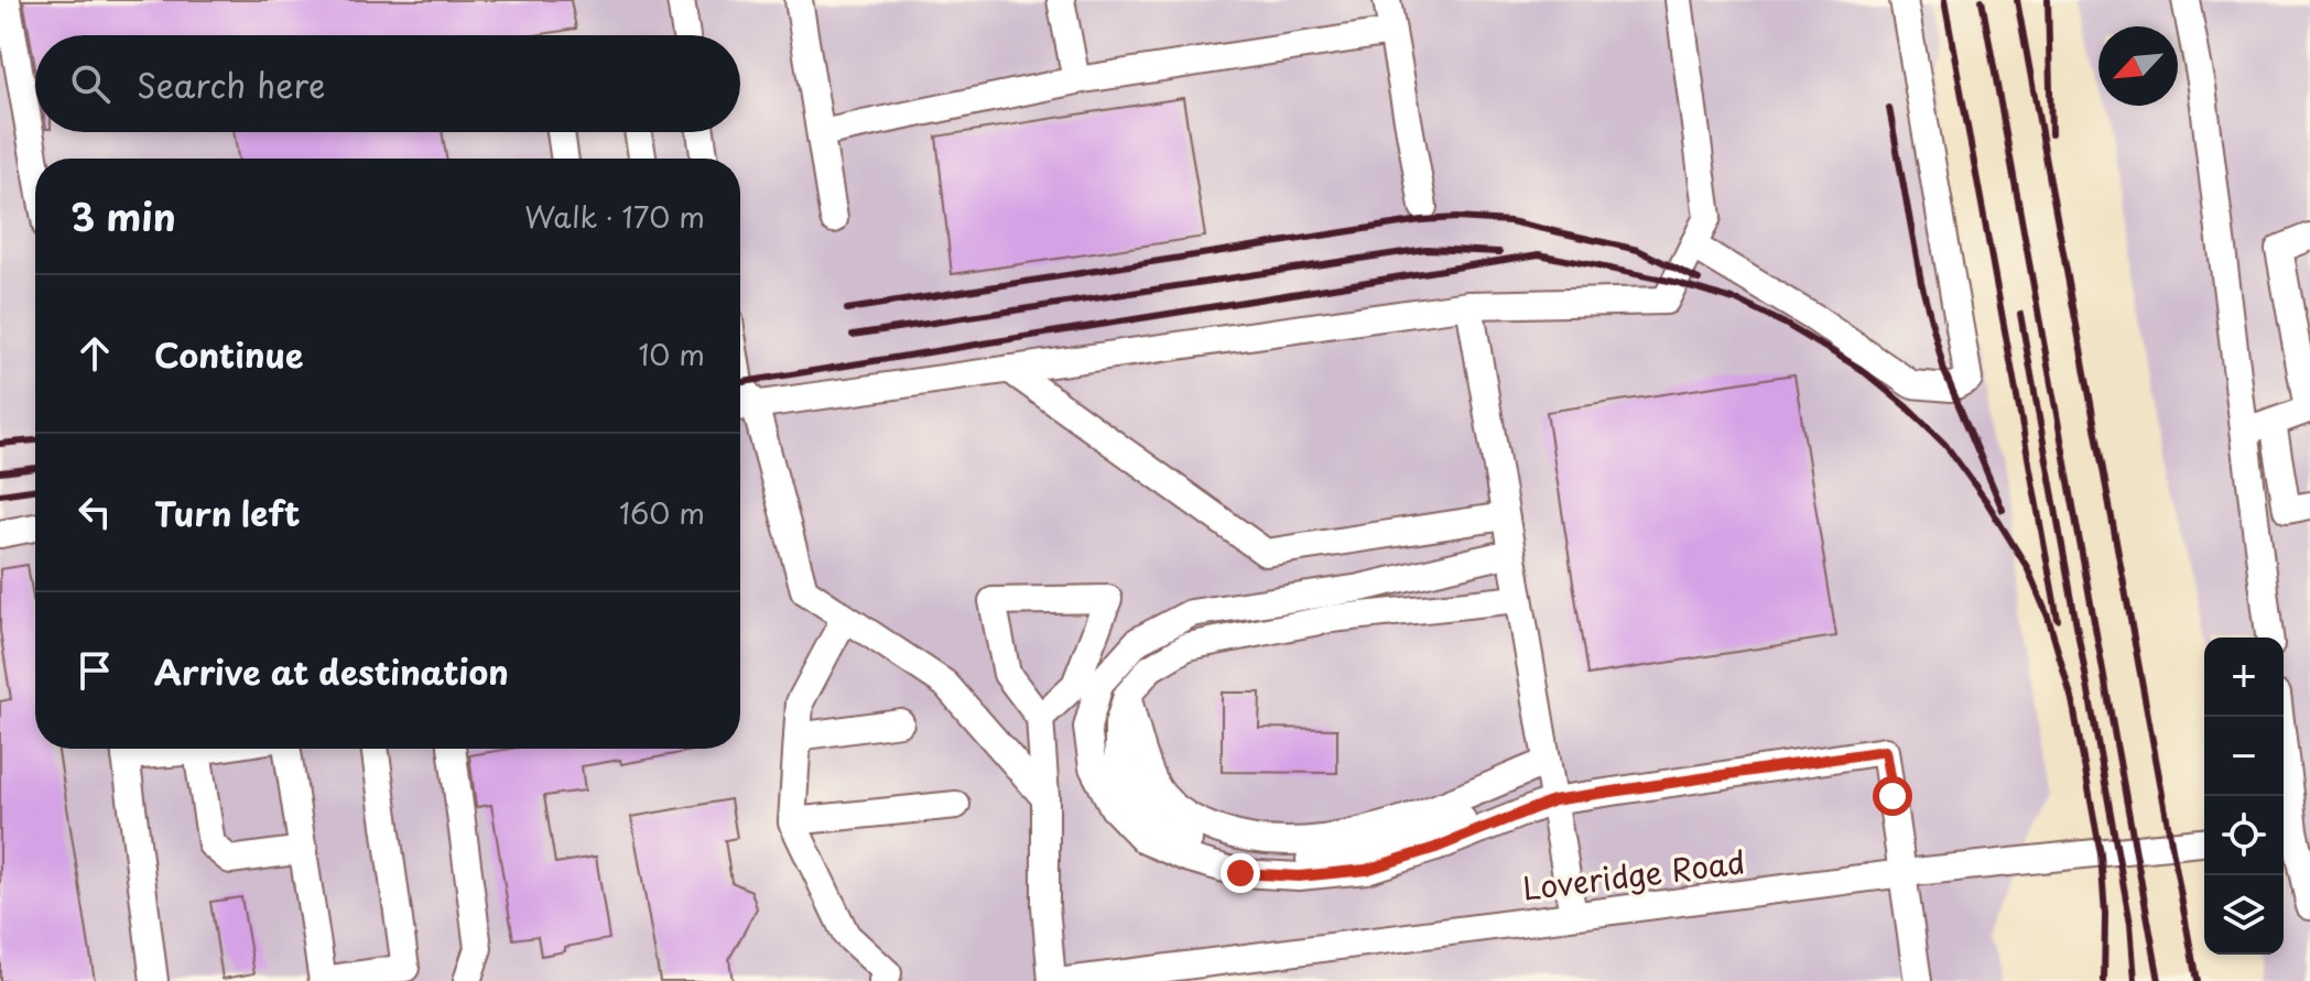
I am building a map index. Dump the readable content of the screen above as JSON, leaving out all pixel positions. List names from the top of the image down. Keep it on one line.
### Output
{"streets":{"street":["Loveridge Road"]},"north":"bottom left","page":{"search":"Search here","heading":["3 min","Walk · 170 m"],"list":[["Continue","10 m"],["Turn left","160 m"],"Arrive at destination"],"map_buttons":["+","−"]}}
